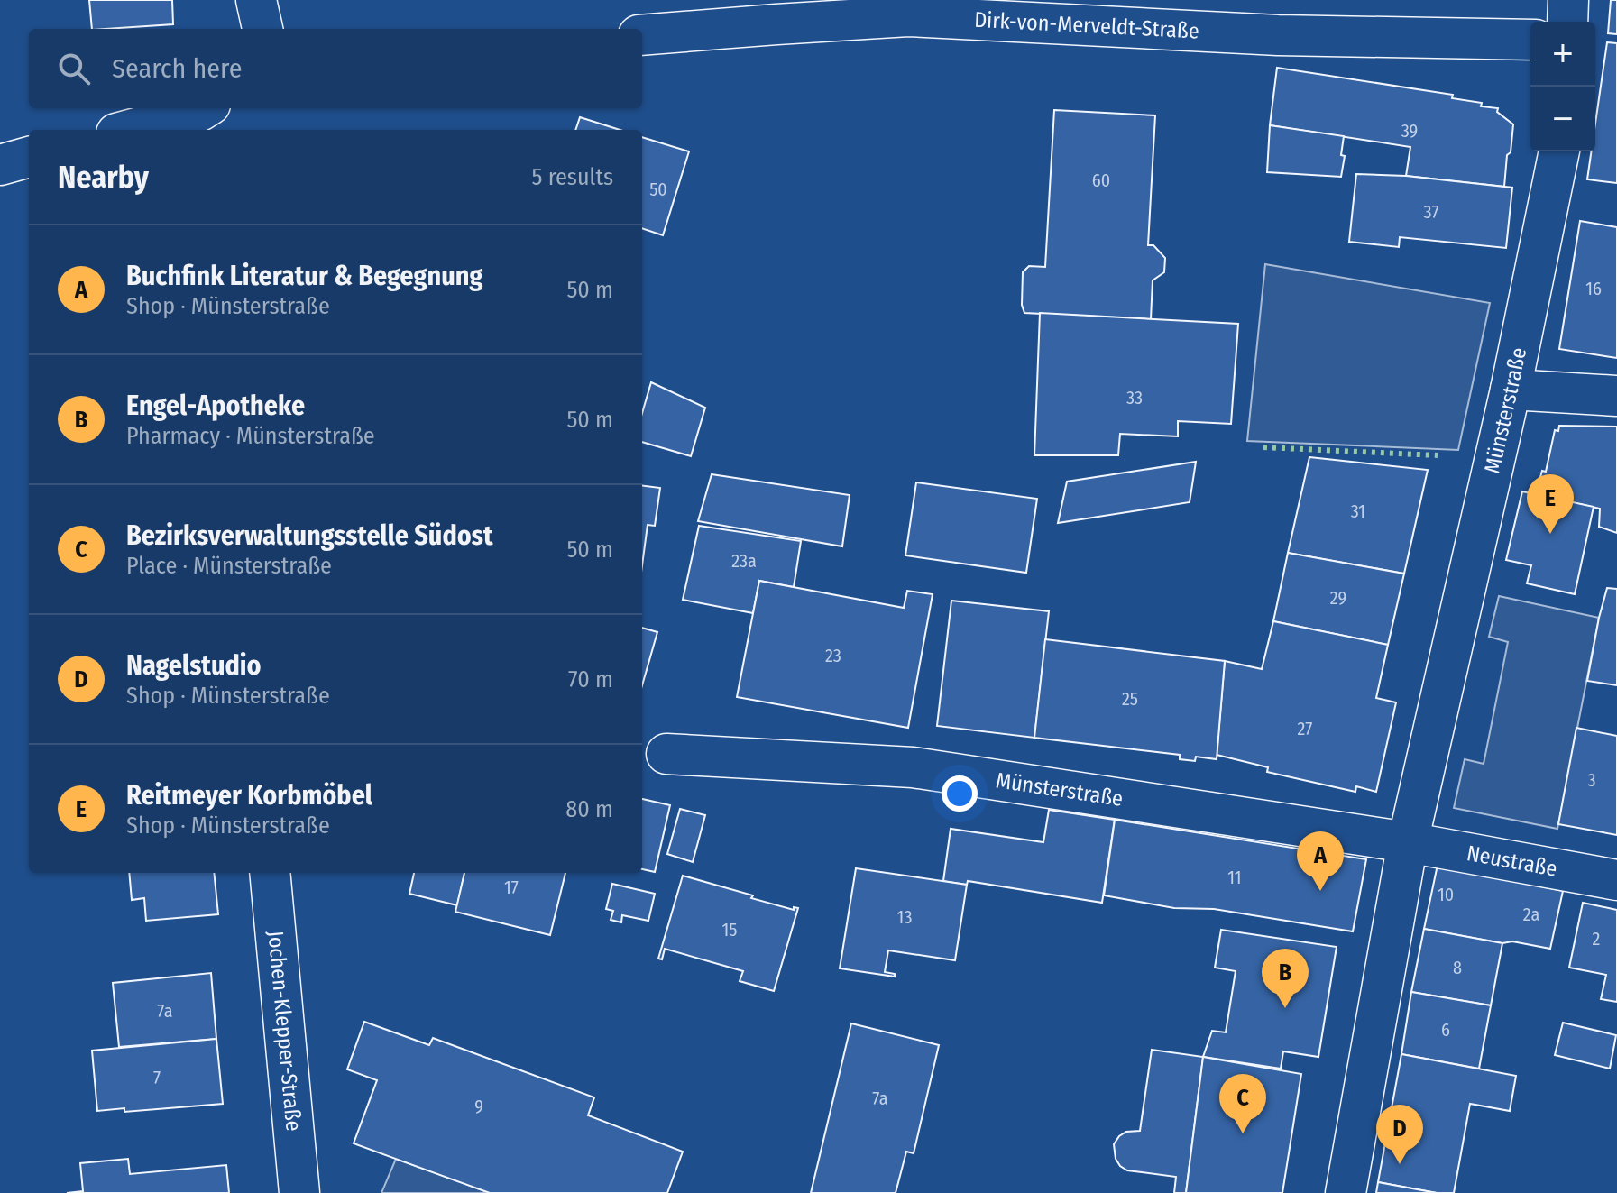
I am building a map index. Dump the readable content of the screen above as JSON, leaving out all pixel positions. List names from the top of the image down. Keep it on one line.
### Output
{"streets":{"street":["Dirk-von-Merveldt-Straße","Münsterstraße","Neustraße","Jochen-Klepper-Straße"]},"crossings":[["Münsterstraße","Neustraße"]],"house_numbers":["39","60","50","37","16","33","31","23a","29","23","25","27","3","11","17","10","2a","13","15","2","8","7a","6","7","7a","9"],"page":{"map_buttons":["+","−"],"search":"Search here","heading":["Nearby","5 results"],"list":[{"mark":"A","name":"Buchfink Literatur & Begegnung","note":"Shop · Münsterstraße","value":"50 m"},{"mark":"B","name":"Engel-Apotheke","note":"Pharmacy · Münsterstraße","value":"50 m"},{"mark":"C","name":"Bezirksverwaltungsstelle Südost","note":"Place · Münsterstraße","value":"50 m"},{"mark":"D","name":"Nagelstudio","note":"Shop · Münsterstraße","value":"70 m"},{"mark":"E","name":"Reitmeyer Korbmöbel","note":"Shop · Münsterstraße","value":"80 m"}],"pins":["E","A","B","C","D"]}}
